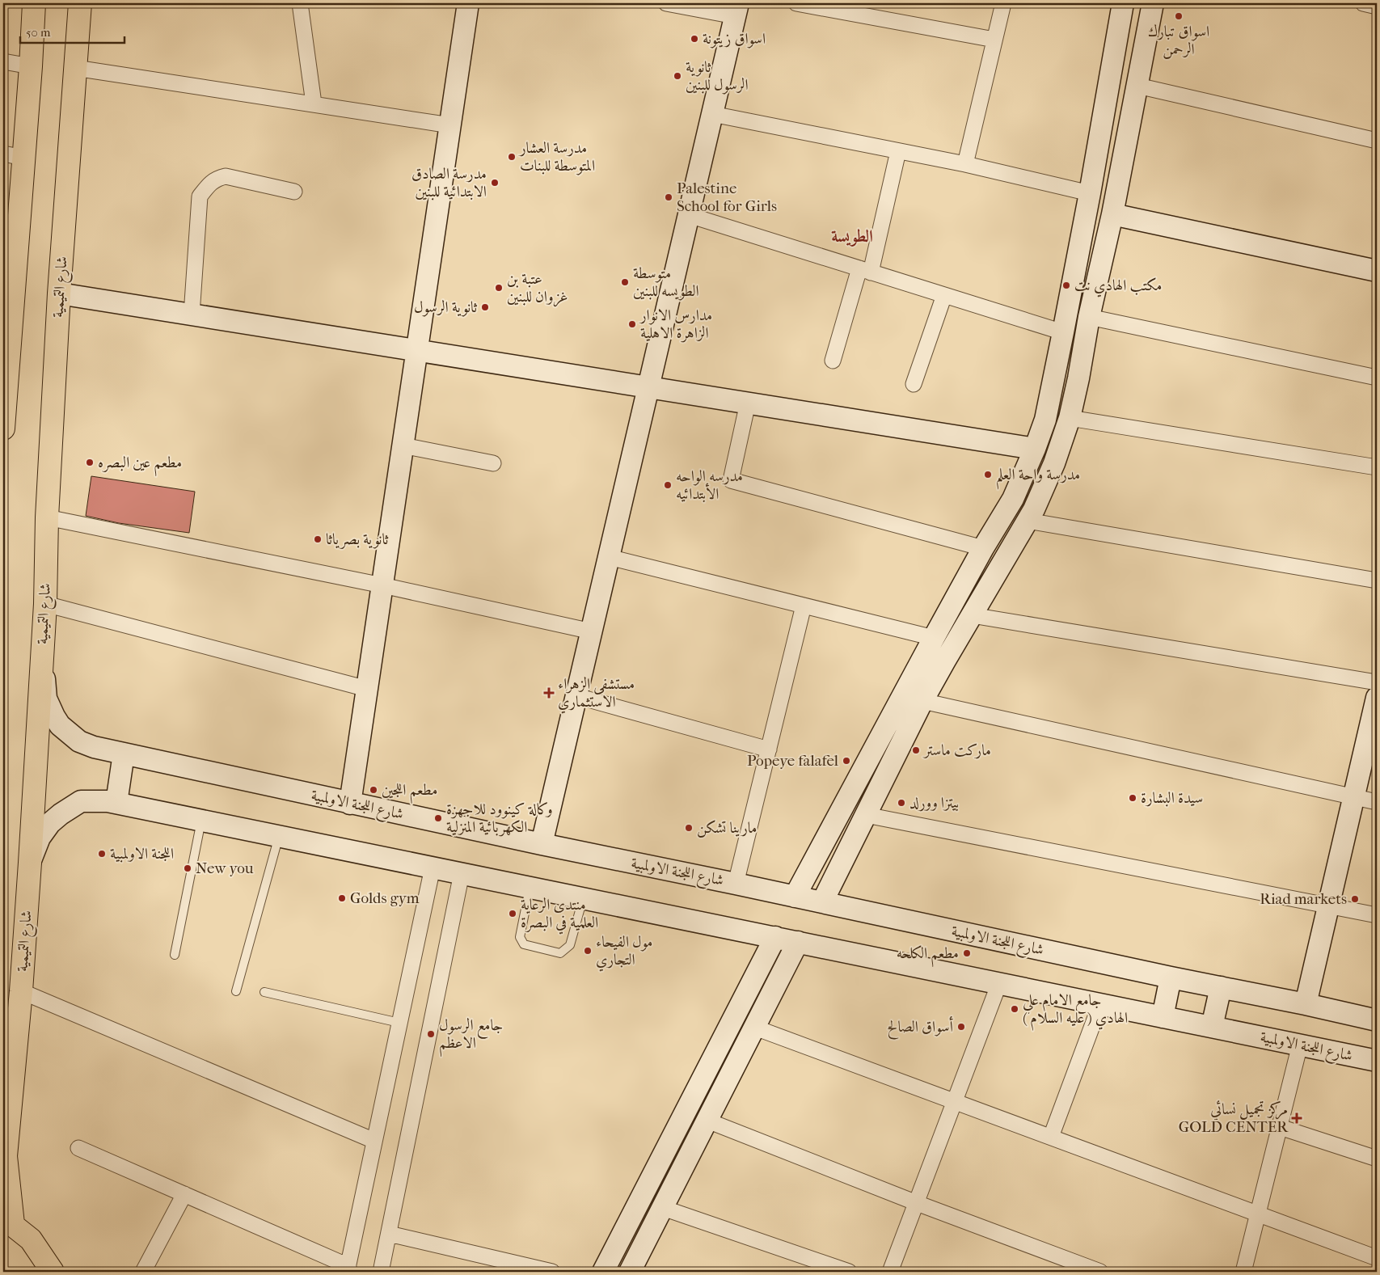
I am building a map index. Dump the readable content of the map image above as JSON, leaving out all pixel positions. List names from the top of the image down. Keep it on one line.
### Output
{"streets":{"main road":["شارع التميمية","شارع اللجنة الاولمبية"]},"crossings":[["شارع التميمية","شارع اللجنة الاولمبية"]],"districts":["الطويسة"],"places":{"other":["اسواق تبارك الرحمن","اسواق زيتونة","ثانوية الرسول للبنين","مدرسة العشار المتوسطة للبنات","مدرسة الصادق الابتدائية للبنين","Palestine School for Girls","متوسطة الطويسه للبنين","مكتب الهادي نت","عتبة بن غزوان للبنين","ثانوية الرسول","مدارس الانوار الزاهرة الاهلية","مطعم عين البصره","مدرسة واحة العلم","مدرسه الواحه الأبتدائيه","ثانوية بصرياثا","ماركت ماستر","Popeye falafel","مطعم اللجين","سيدة البشارة","بيتزا وورلد","وكالة كينوود للاجهزة الكهربائية المنزلية","مارينا تشكن","اللجنة الاولمبية","New you","Golds gym","Riad markets","منتدى الرعاية العلمية في البصرة","مول الفيحاء التجاري","مطعم الكلحه","جامع الامام علي الهادي ( عليه السلام )","أسواق الصالح","جامع الرسول الاعظم"],"health":["مستشفى الزهراء الاستثماري","مركز تجميل نسائي GOLD CENTER"]},"scale_bar":"50 m"}
